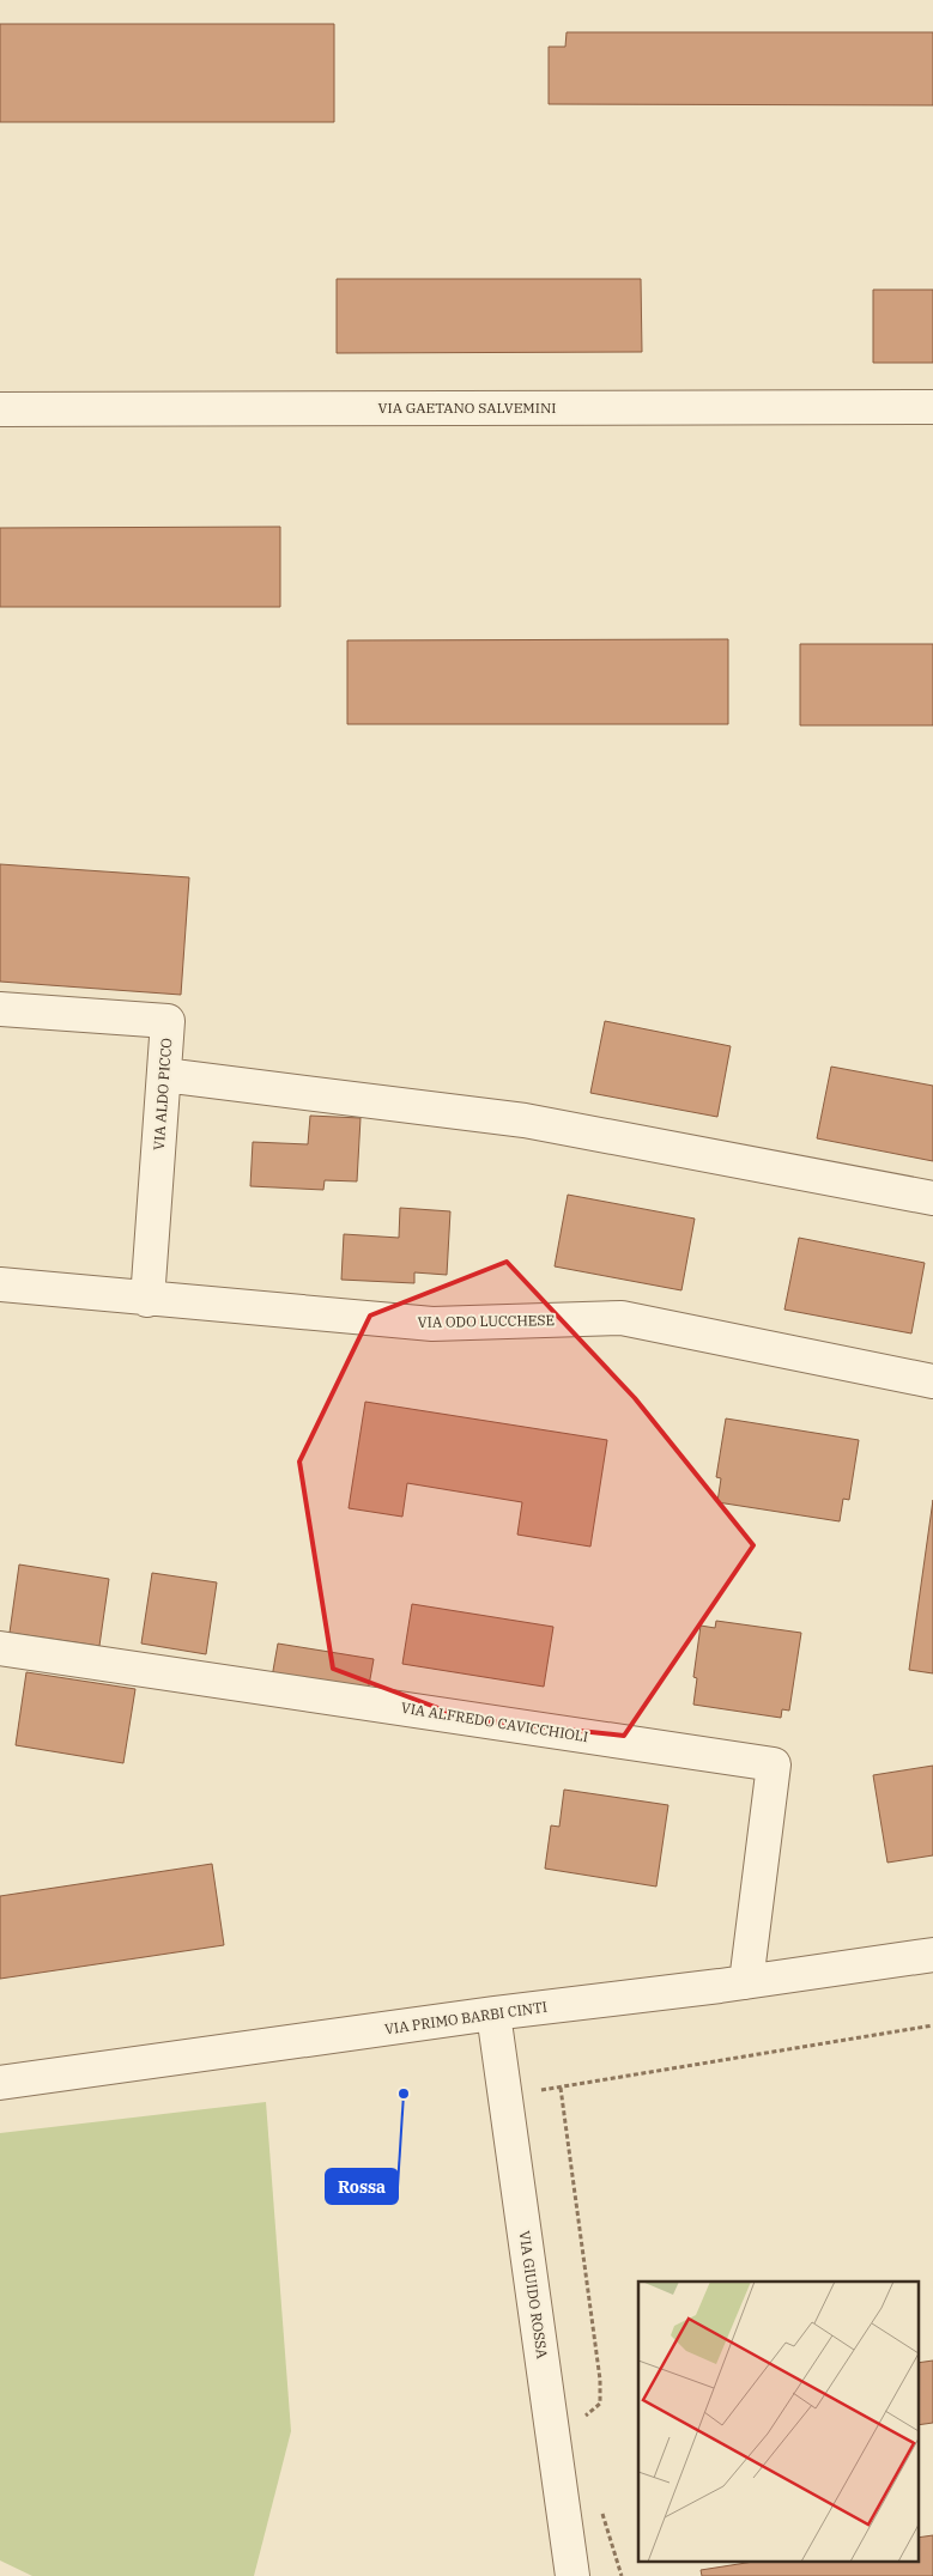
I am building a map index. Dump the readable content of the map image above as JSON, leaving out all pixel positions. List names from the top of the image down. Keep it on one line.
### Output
{"streets":{"street":["VIA GAETANO SALVEMINI","VIA ALDO PICCO","VIA ODO LUCCHESE","VIA ALFREDO CAVICCHIOLI","VIA PRIMO BARBI CINTI","VIA GIUIDO ROSSA"]},"crossings":[["VIA ALDO PICCO","VIA ODO LUCCHESE"],["VIA ALFREDO CAVICCHIOLI","VIA PRIMO BARBI CINTI"],["VIA PRIMO BARBI CINTI","VIA GIUIDO ROSSA"]],"places":["Rossa"]}
